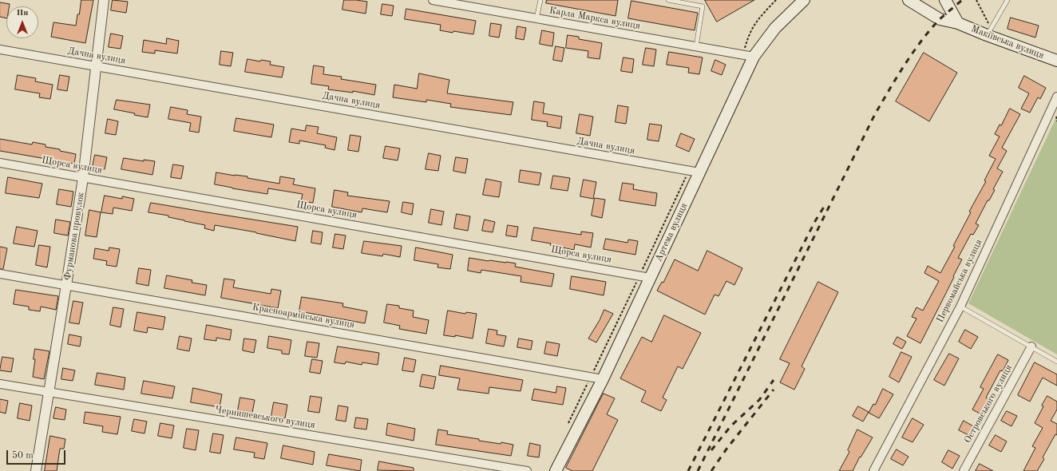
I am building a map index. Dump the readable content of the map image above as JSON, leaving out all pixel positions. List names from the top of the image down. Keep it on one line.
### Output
{"streets":{"main road":["Макіївська вулиця","Артема вулиця"],"street":["Карла Маркса вулиця","Дачна вулиця","Щорса вулиця","Фурманова провулок","Первомайська вулиця","Красноармійська вулиця","Островського вулиця","Чернишевського вулиця"]},"crossings":[["Карла Маркса вулиця","Артема вулиця"],["Дачна вулиця","Артема вулиця"],["Дачна вулиця","Фурманова провулок"],["Щорса вулиця","Артема вулиця"],["Щорса вулиця","Фурманова провулок"],["Артема вулиця","Красноармійська вулиця"],["Фурманова провулок","Красноармійська вулиця"],["Фурманова провулок","Чернишевського вулиця"]],"scale_bar":"50 m","north":"top"}
